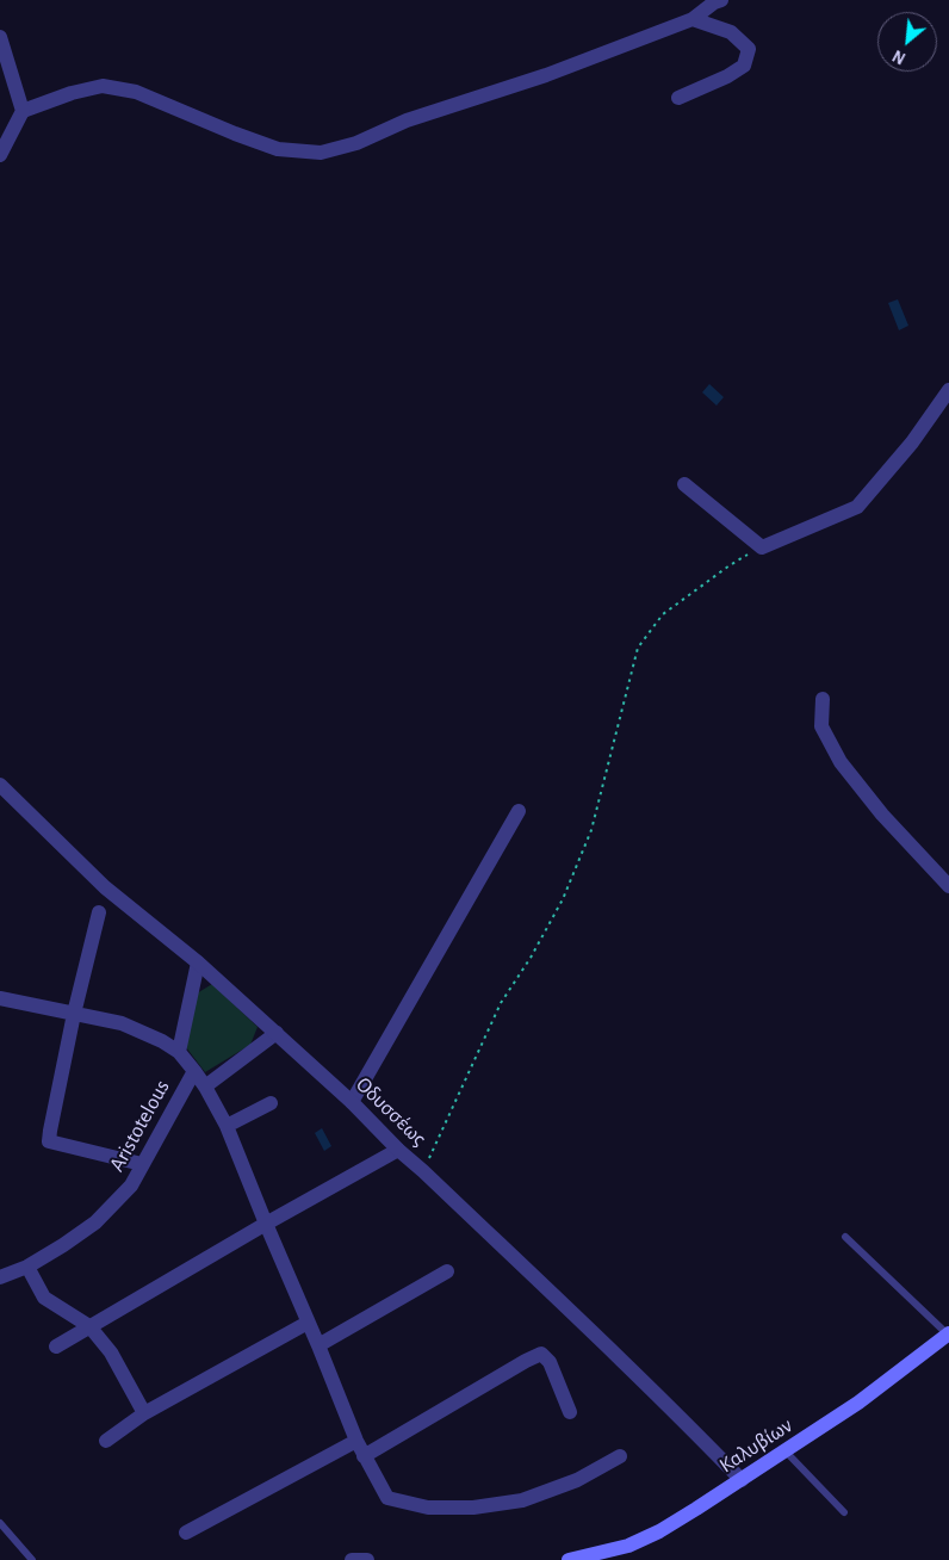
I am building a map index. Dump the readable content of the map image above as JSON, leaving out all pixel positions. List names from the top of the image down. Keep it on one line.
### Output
{"streets":{"main road":["Καλυβίων"],"street":["Οδυσσέως","Aristotelous"]},"crossings":[["Οδυσσέως","Καλυβίων"]],"north":"bottom left"}
